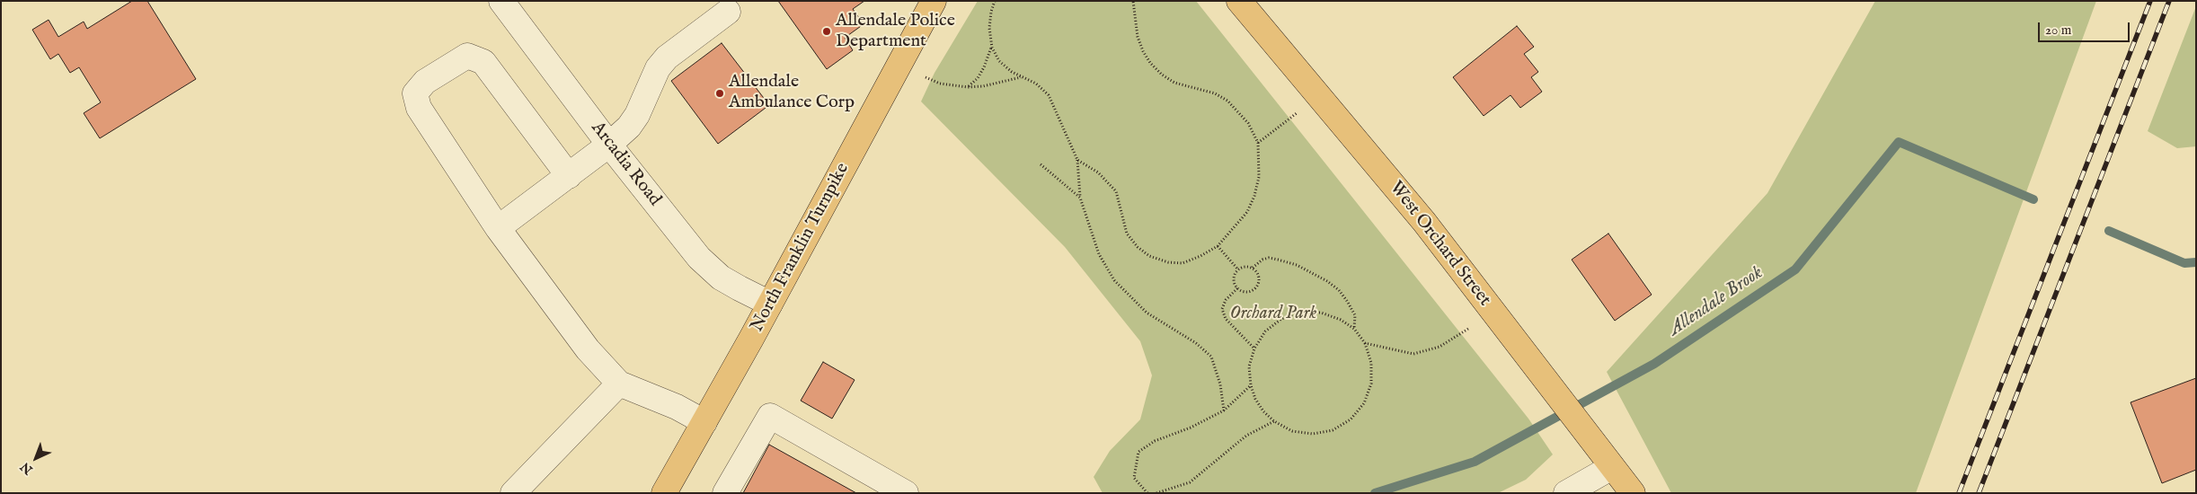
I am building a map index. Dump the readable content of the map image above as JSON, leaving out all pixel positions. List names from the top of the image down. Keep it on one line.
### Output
{"streets":{"main road":["West Orchard Street","North Franklin Turnpike"],"street":["Arcadia Road"]},"crossings":[["Arcadia Road","North Franklin Turnpike"]],"water":["Allendale Brook"],"parks":["Orchard Park"],"places":["Allendale Police Department","Allendale Ambulance Corp"],"scale_bar":"20 m","north":"bottom left"}
